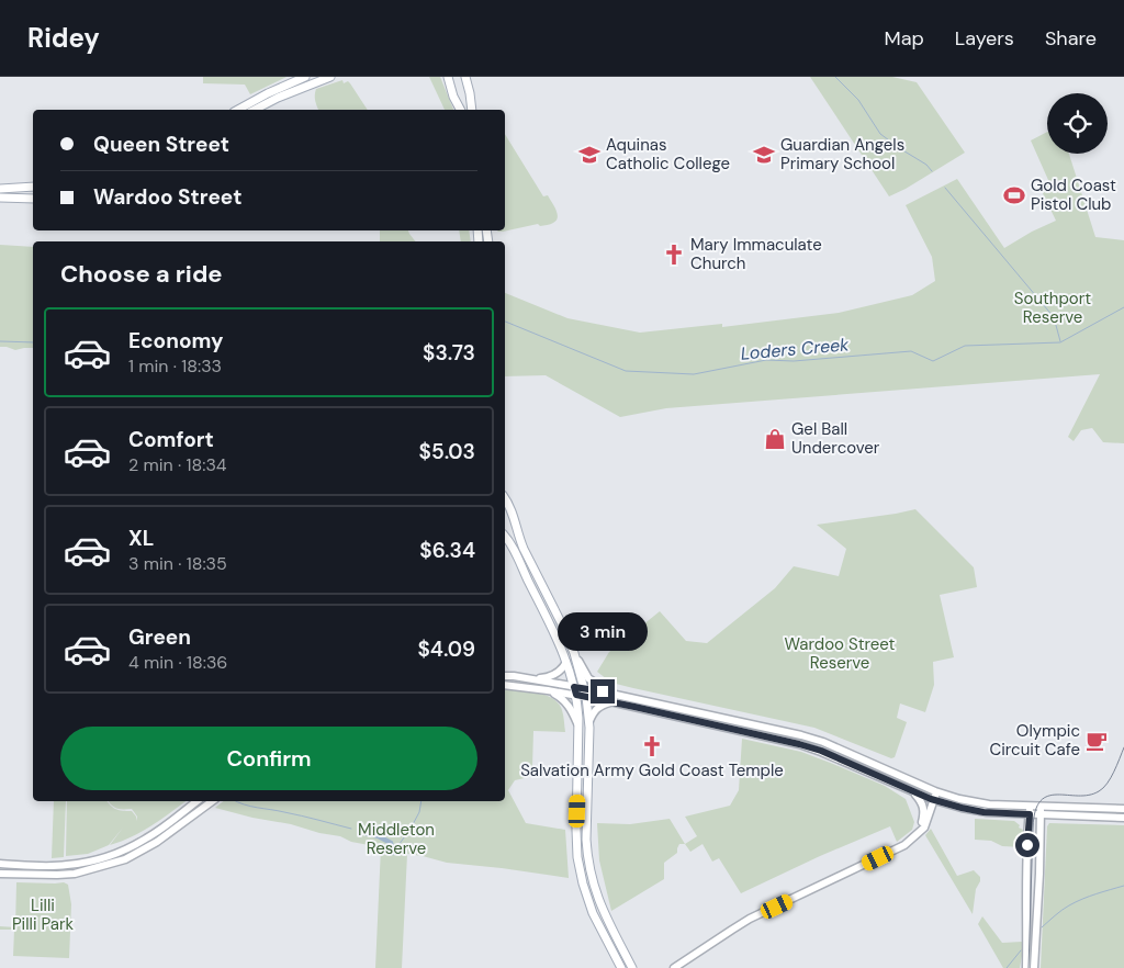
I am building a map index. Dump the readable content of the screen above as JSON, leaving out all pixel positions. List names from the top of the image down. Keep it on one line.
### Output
{"water":["Loders Creek"],"parks":["Southport Reserve","Wardoo Street Reserve","Middleton Reserve","Lilli Pilli Park"],"places":{"school or university":["Aquinas Catholic College","Guardian Angels Primary School"],"sports":["Gold Coast Pistol Club"],"church":["Mary Immaculate Church","Salvation Army Gold Coast Temple"],"shop":["Gel Ball Undercover"],"cafe":["Olympic Circuit Cafe"]},"page":{"header":"Ridey","nav":["Map","Layers","Share"],"banner":["Queen Street","Wardoo Street"],"heading":"Choose a ride","list":[{"name":"Economy","note":"1 min · 18:33","value":"$3.73"},{"name":"Comfort","note":"2 min · 18:34","value":"$5.03"},{"name":"XL","note":"3 min · 18:35","value":"$6.34"},{"name":"Green","note":"4 min · 18:36","value":"$4.09"}],"bubble":"3 min","buttons":"Confirm"}}
